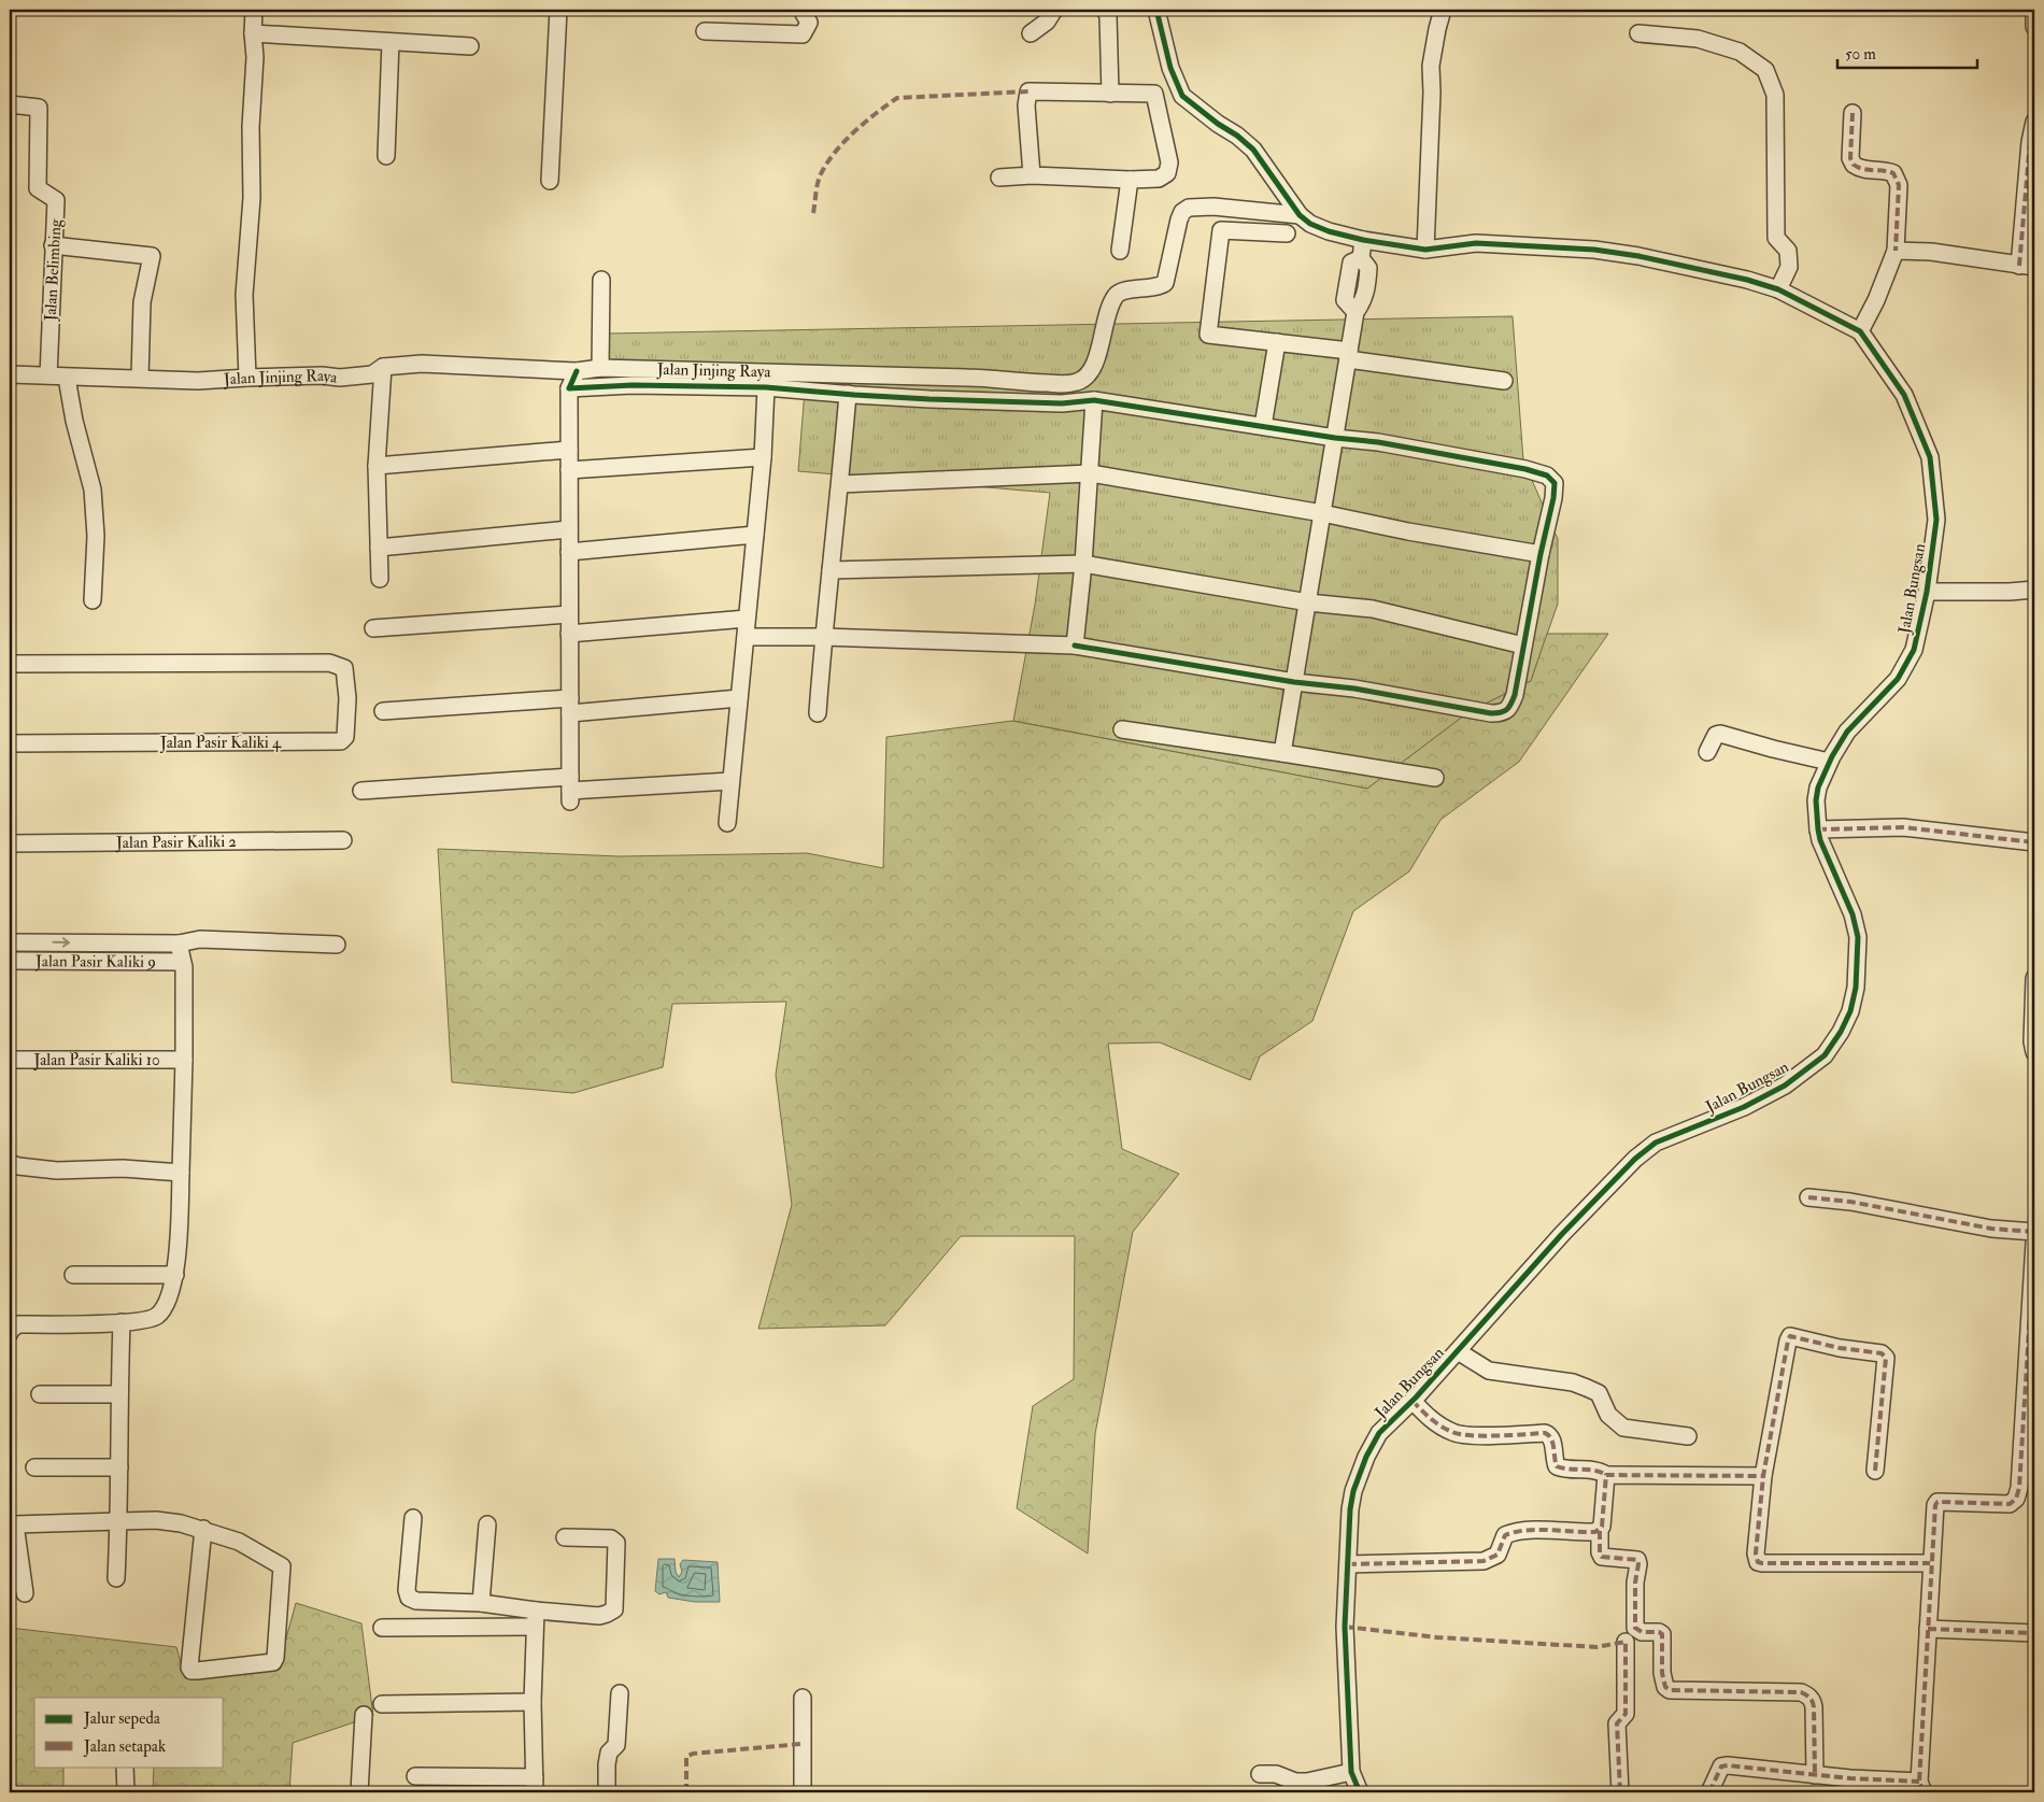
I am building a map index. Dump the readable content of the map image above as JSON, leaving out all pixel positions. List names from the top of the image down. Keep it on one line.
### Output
{"streets":{"street":["Jalan Belimbing","Jalan Jinjing Raya","Jalan Bungsan","Jalan Pasir Kaliki 4","Jalan Pasir Kaliki 2","Jalan Pasir Kaliki 9","Jalan Pasir Kaliki 10"]},"crossings":[["Jalan Belimbing","Jalan Jinjing Raya"]],"legend":["Jalur sepeda","Jalan setapak"],"scale_bar":"50 m"}
